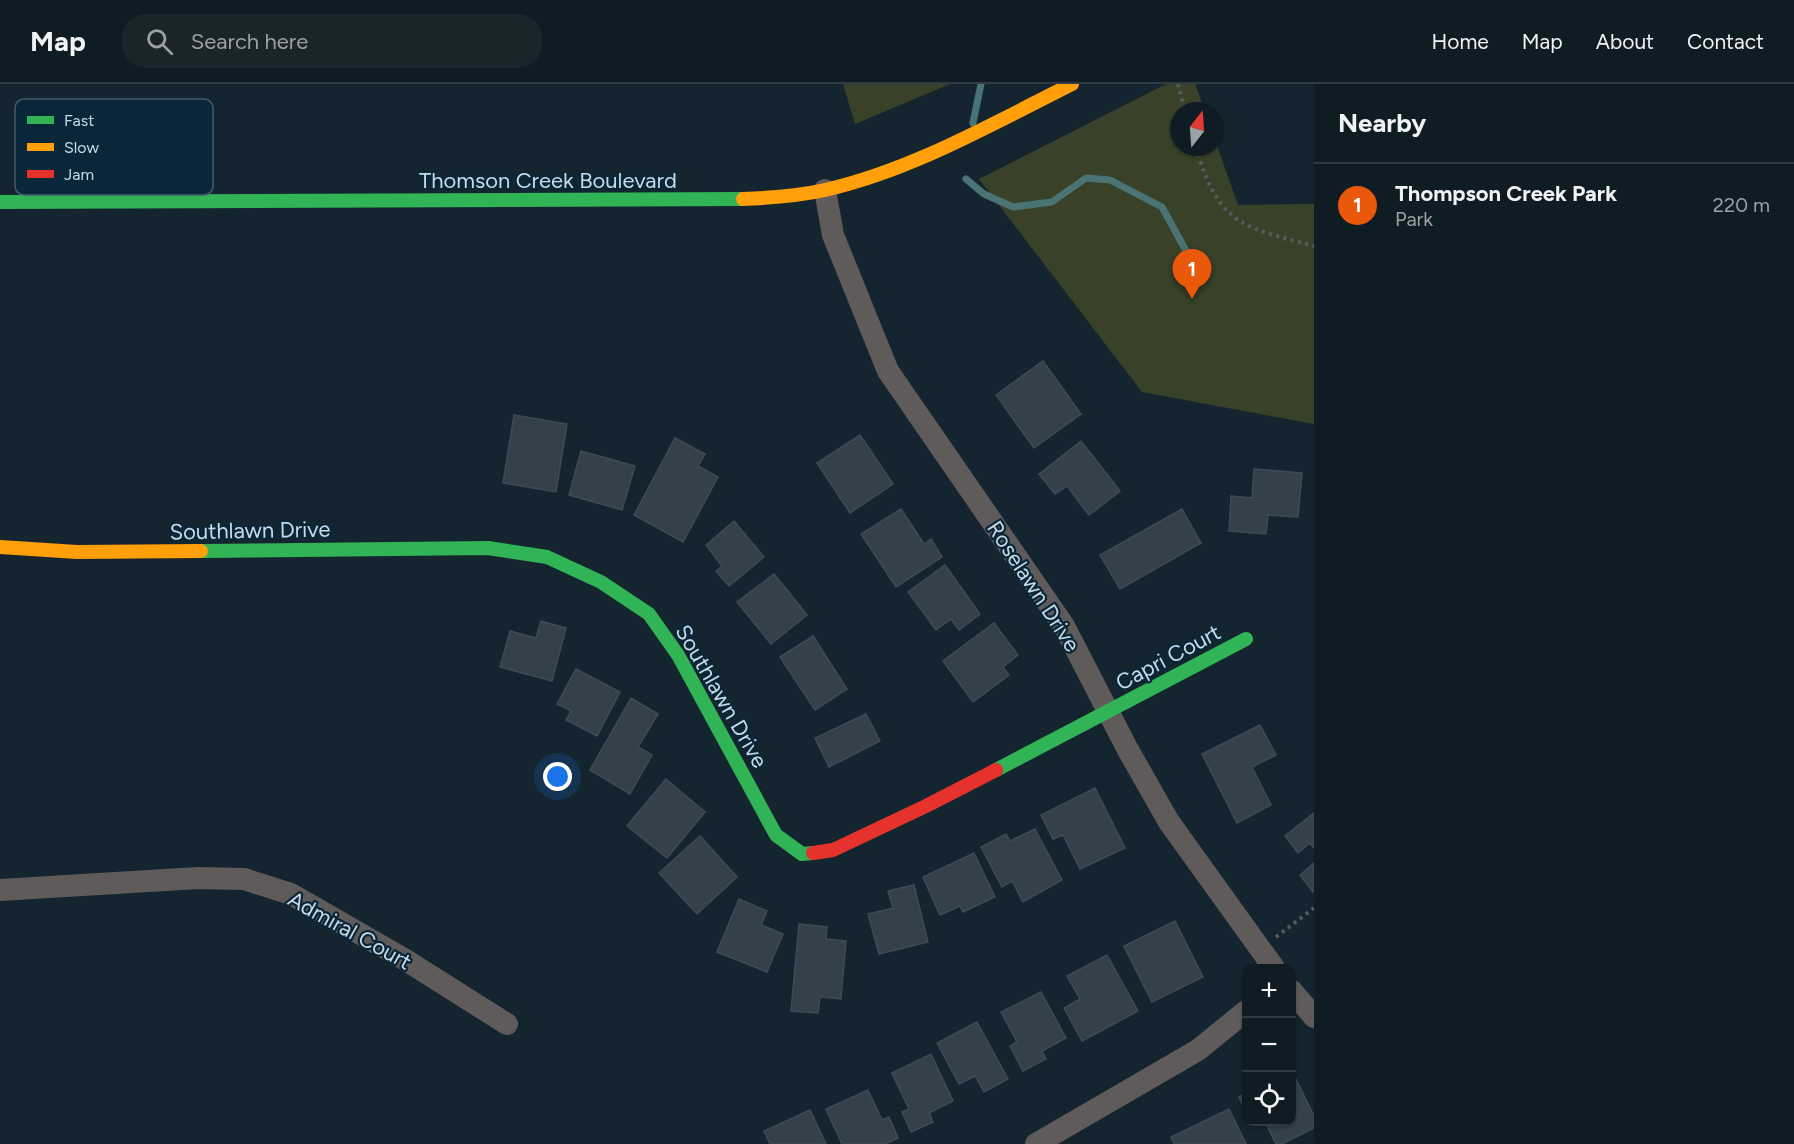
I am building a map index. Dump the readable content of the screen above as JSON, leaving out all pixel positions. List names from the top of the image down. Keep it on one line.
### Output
{"streets":{"street":["Thomson Creek Boulevard","Southlawn Drive","Roselawn Drive","Capri Court","Admiral Court"]},"crossings":[["Thomson Creek Boulevard","Roselawn Drive"],["Southlawn Drive","Roselawn Drive"],["Southlawn Drive","Capri Court"],["Roselawn Drive","Capri Court"]],"legend":["Fast","Slow","Jam"],"north":"top","page":{"header":"Map","search":"Search here","nav":["Home","Map","About","Contact"],"heading":"Nearby","list":[{"mark":"1","name":"Thompson Creek Park","note":"Park","value":"220 m"}],"pins":"1","map_buttons":["+","−"]}}
